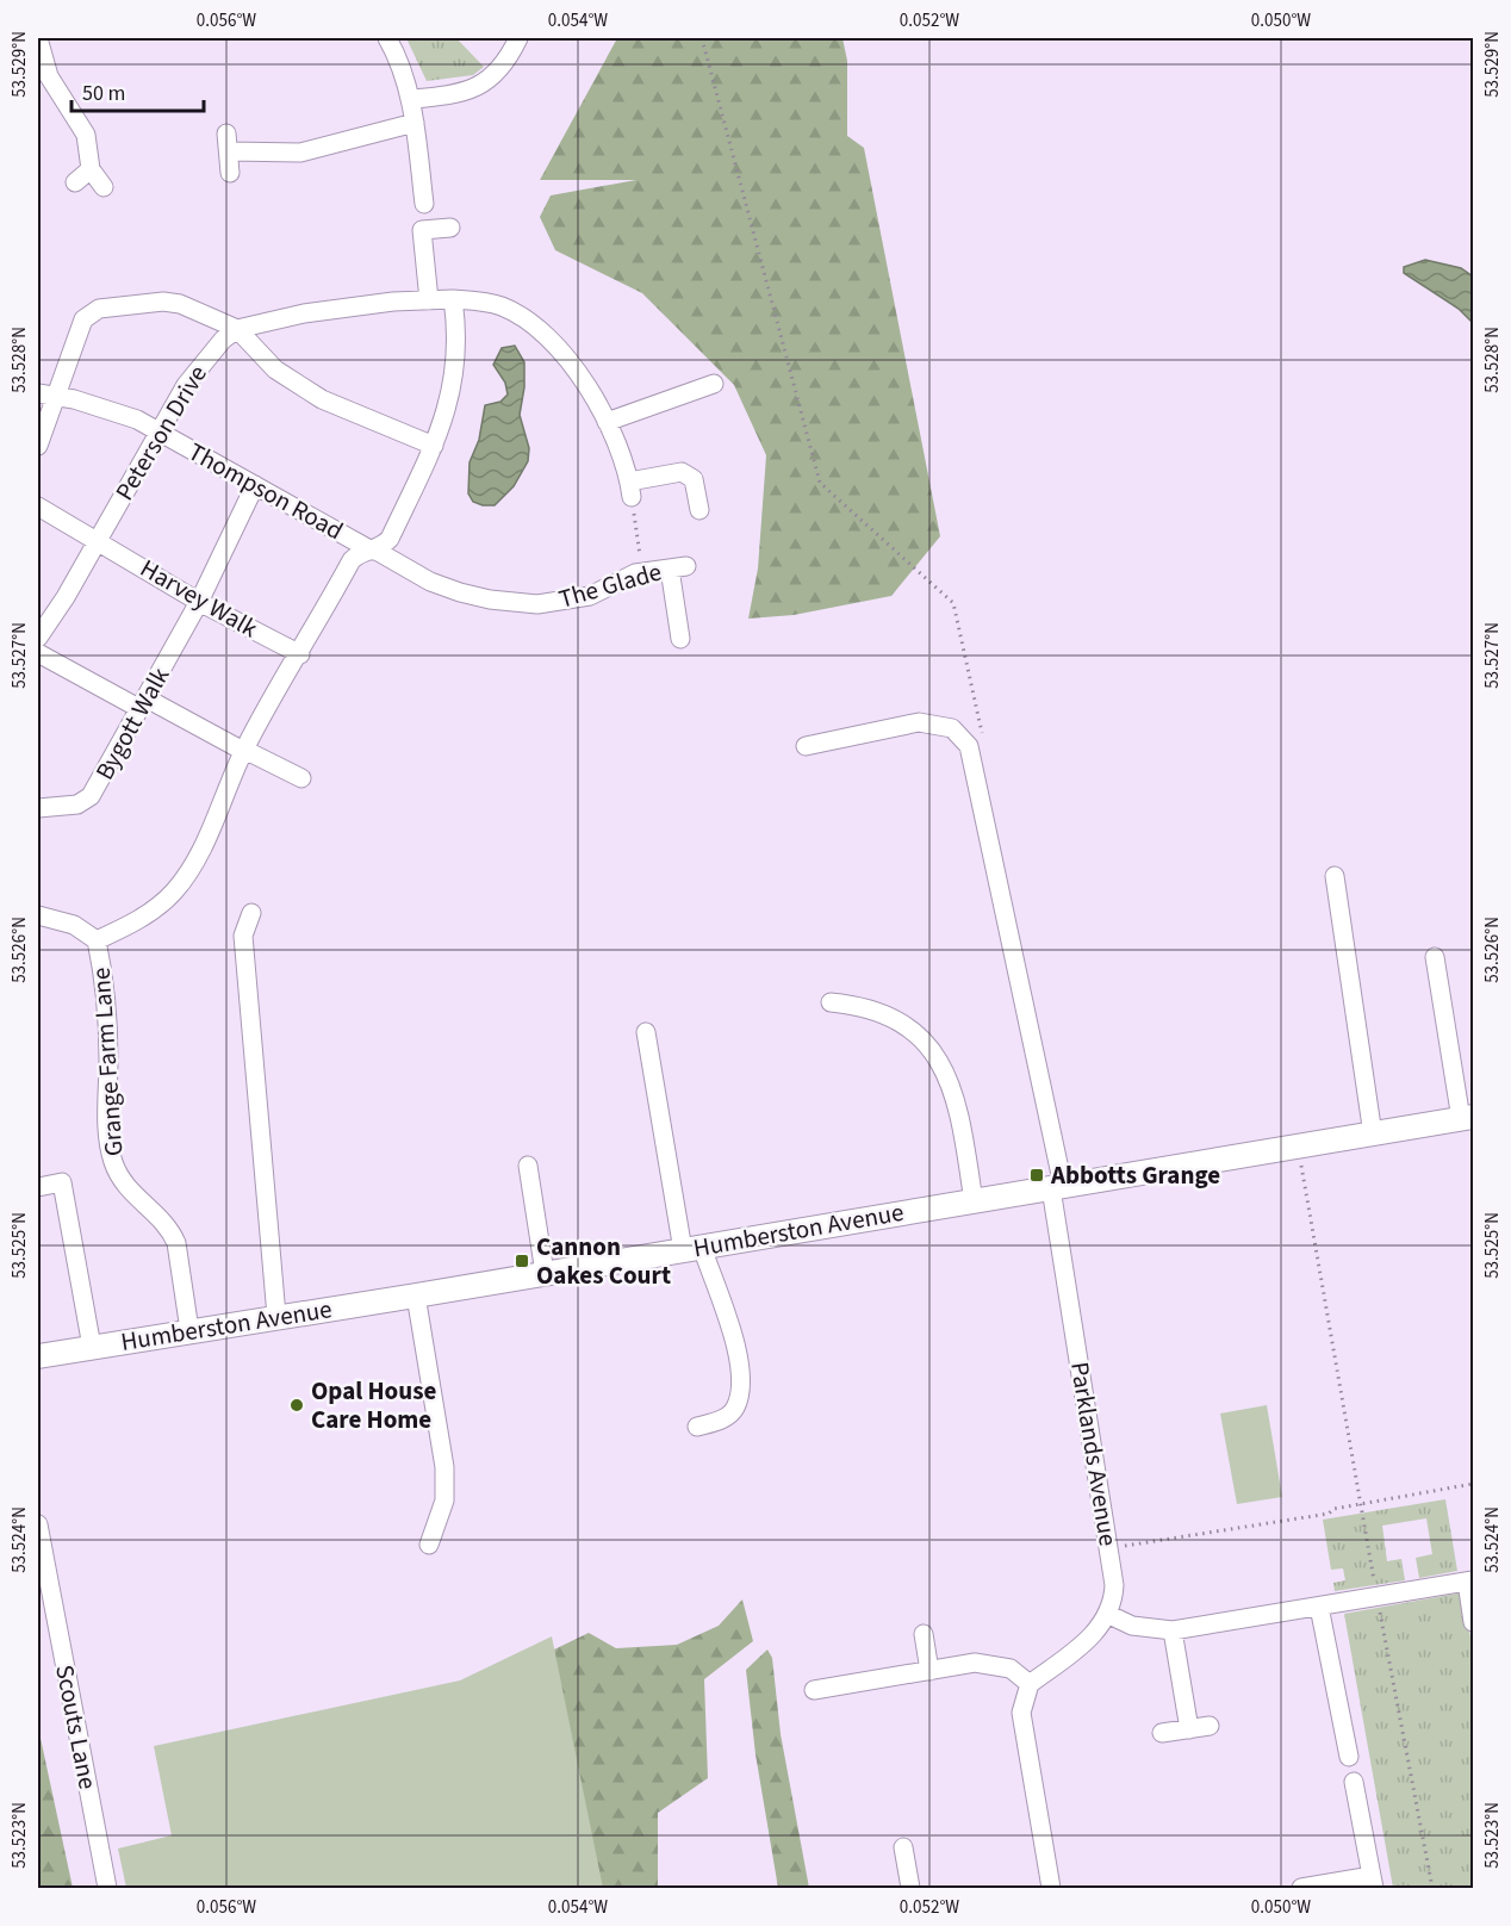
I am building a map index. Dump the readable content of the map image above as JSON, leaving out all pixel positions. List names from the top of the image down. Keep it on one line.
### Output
{"streets":{"main road":["Humberston Avenue"],"street":["Peterson Drive","Thompson Road","The Glade","Harvey Walk","Bygott Walk","Grange Farm Lane","Parklands Avenue","Scouts Lane"]},"crossings":[["Peterson Drive","Thompson Road"],["Peterson Drive","Harvey Walk"],["Thompson Road","The Glade"],["Thompson Road","Bygott Walk"],["Harvey Walk","Bygott Walk"],["Grange Farm Lane","Humberston Avenue"],["Humberston Avenue","Parklands Avenue"]],"places":{"transit":["Abbotts Grange","Cannon Oakes Court"],"other":["Opal House Care Home"]},"scale_bar":"50 m","coordinates":["0.056°W","0.054°W","0.052°W","0.050°W","53.529°N","53.528°N","53.527°N","53.526°N","53.525°N","53.524°N","53.523°N"]}
